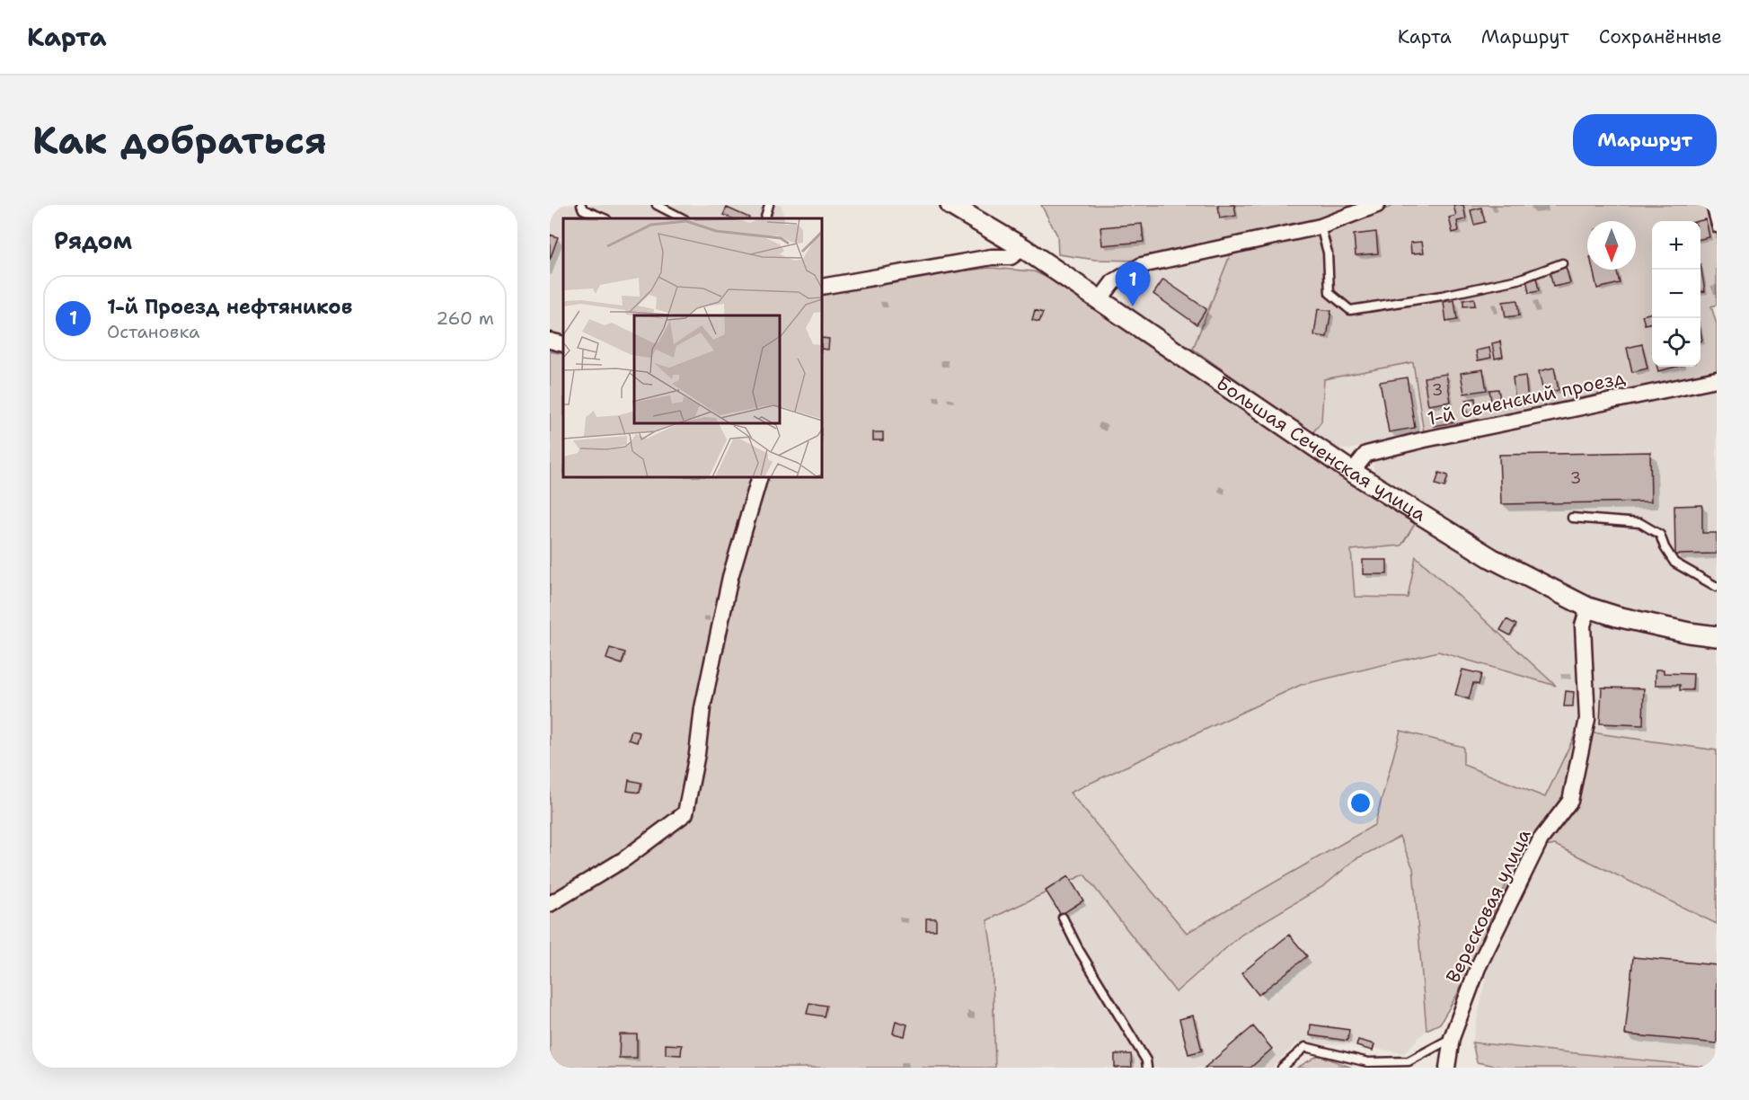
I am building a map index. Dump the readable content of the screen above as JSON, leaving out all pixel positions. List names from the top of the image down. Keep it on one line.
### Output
{"streets":{"street":["1-й Сеченский проезд","Большая Сеченская улица","Вересковая улица"]},"crossings":[["1-й Сеченский проезд","Большая Сеченская улица"],["Большая Сеченская улица","Вересковая улица"]],"house_numbers":["3","3"],"north":"bottom","page":{"header":"Карта","nav":["Карта","Маршрут","Сохранённые"],"buttons":"Маршрут","title":"Как добраться","heading":"Рядом","map_buttons":["+","−"],"pins":"1","list":[{"mark":"1","name":"1-й Проезд нефтяников","note":"Остановка","value":"260 m"}]}}
